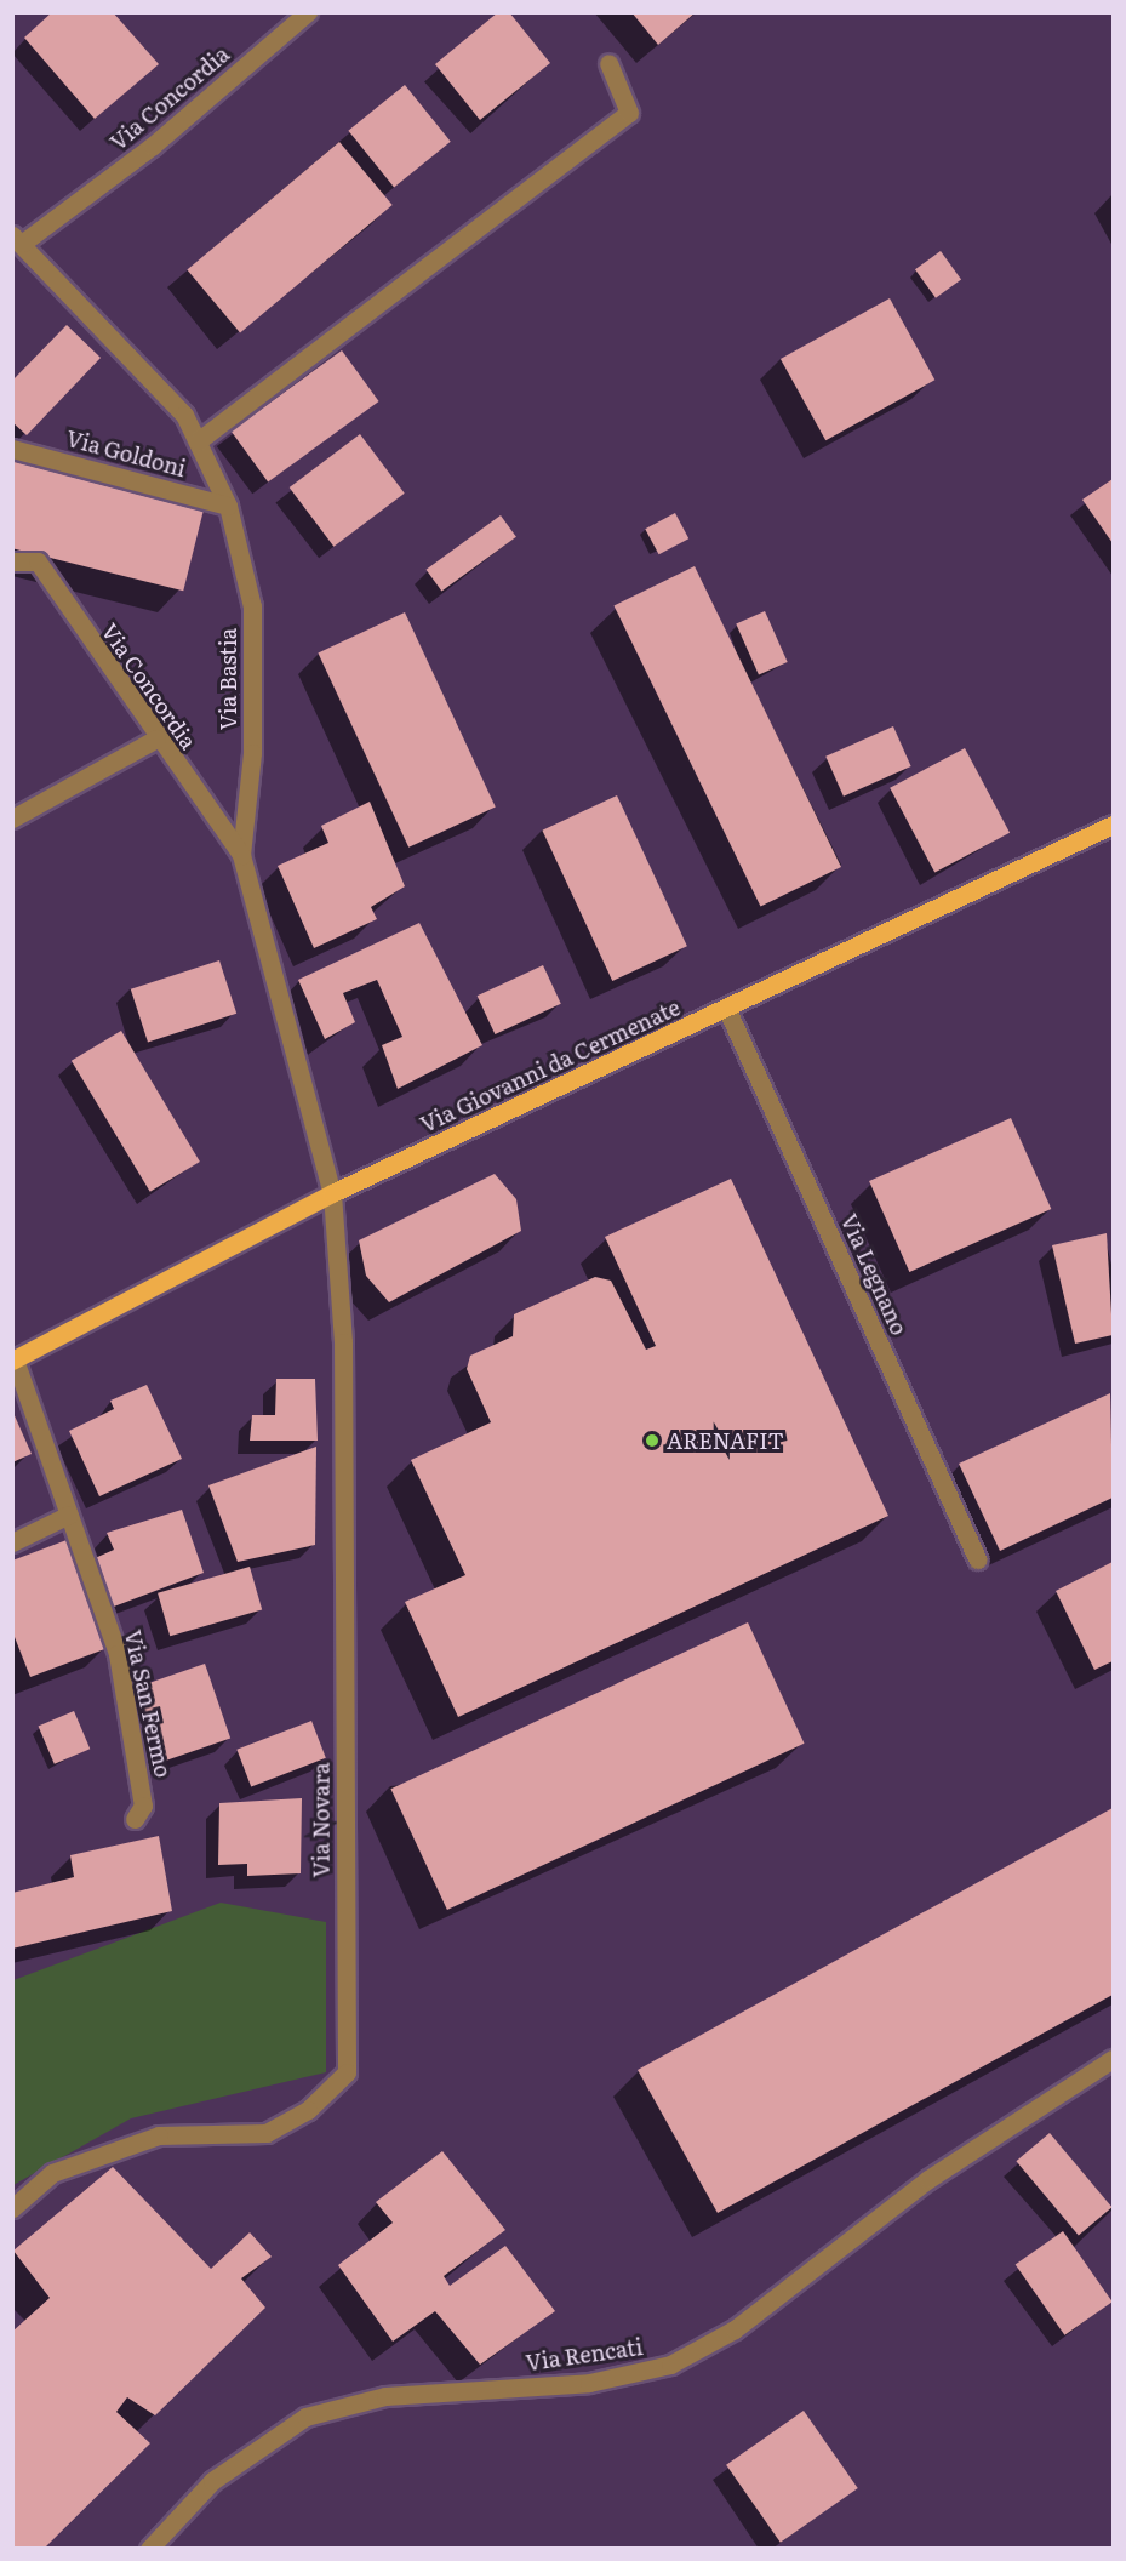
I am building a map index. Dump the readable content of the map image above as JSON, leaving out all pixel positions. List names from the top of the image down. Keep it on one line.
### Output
{"streets":{"main road":["Via Giovanni da Cermenate"],"street":["Via Concordia","Via Goldoni","Via Bastia","Via Legnano","Via San Fermo","Via Novara","Via Rencati"]},"crossings":[["Via Concordia","Via Bastia"],["Via Goldoni","Via Bastia"],["Via Bastia","Via Giovanni da Cermenate"],["Via Bastia","Via Novara"],["Via Giovanni da Cermenate","Via Legnano"],["Via Giovanni da Cermenate","Via San Fermo"],["Via Giovanni da Cermenate","Via Novara"]],"places":["ARENAFIT"]}
